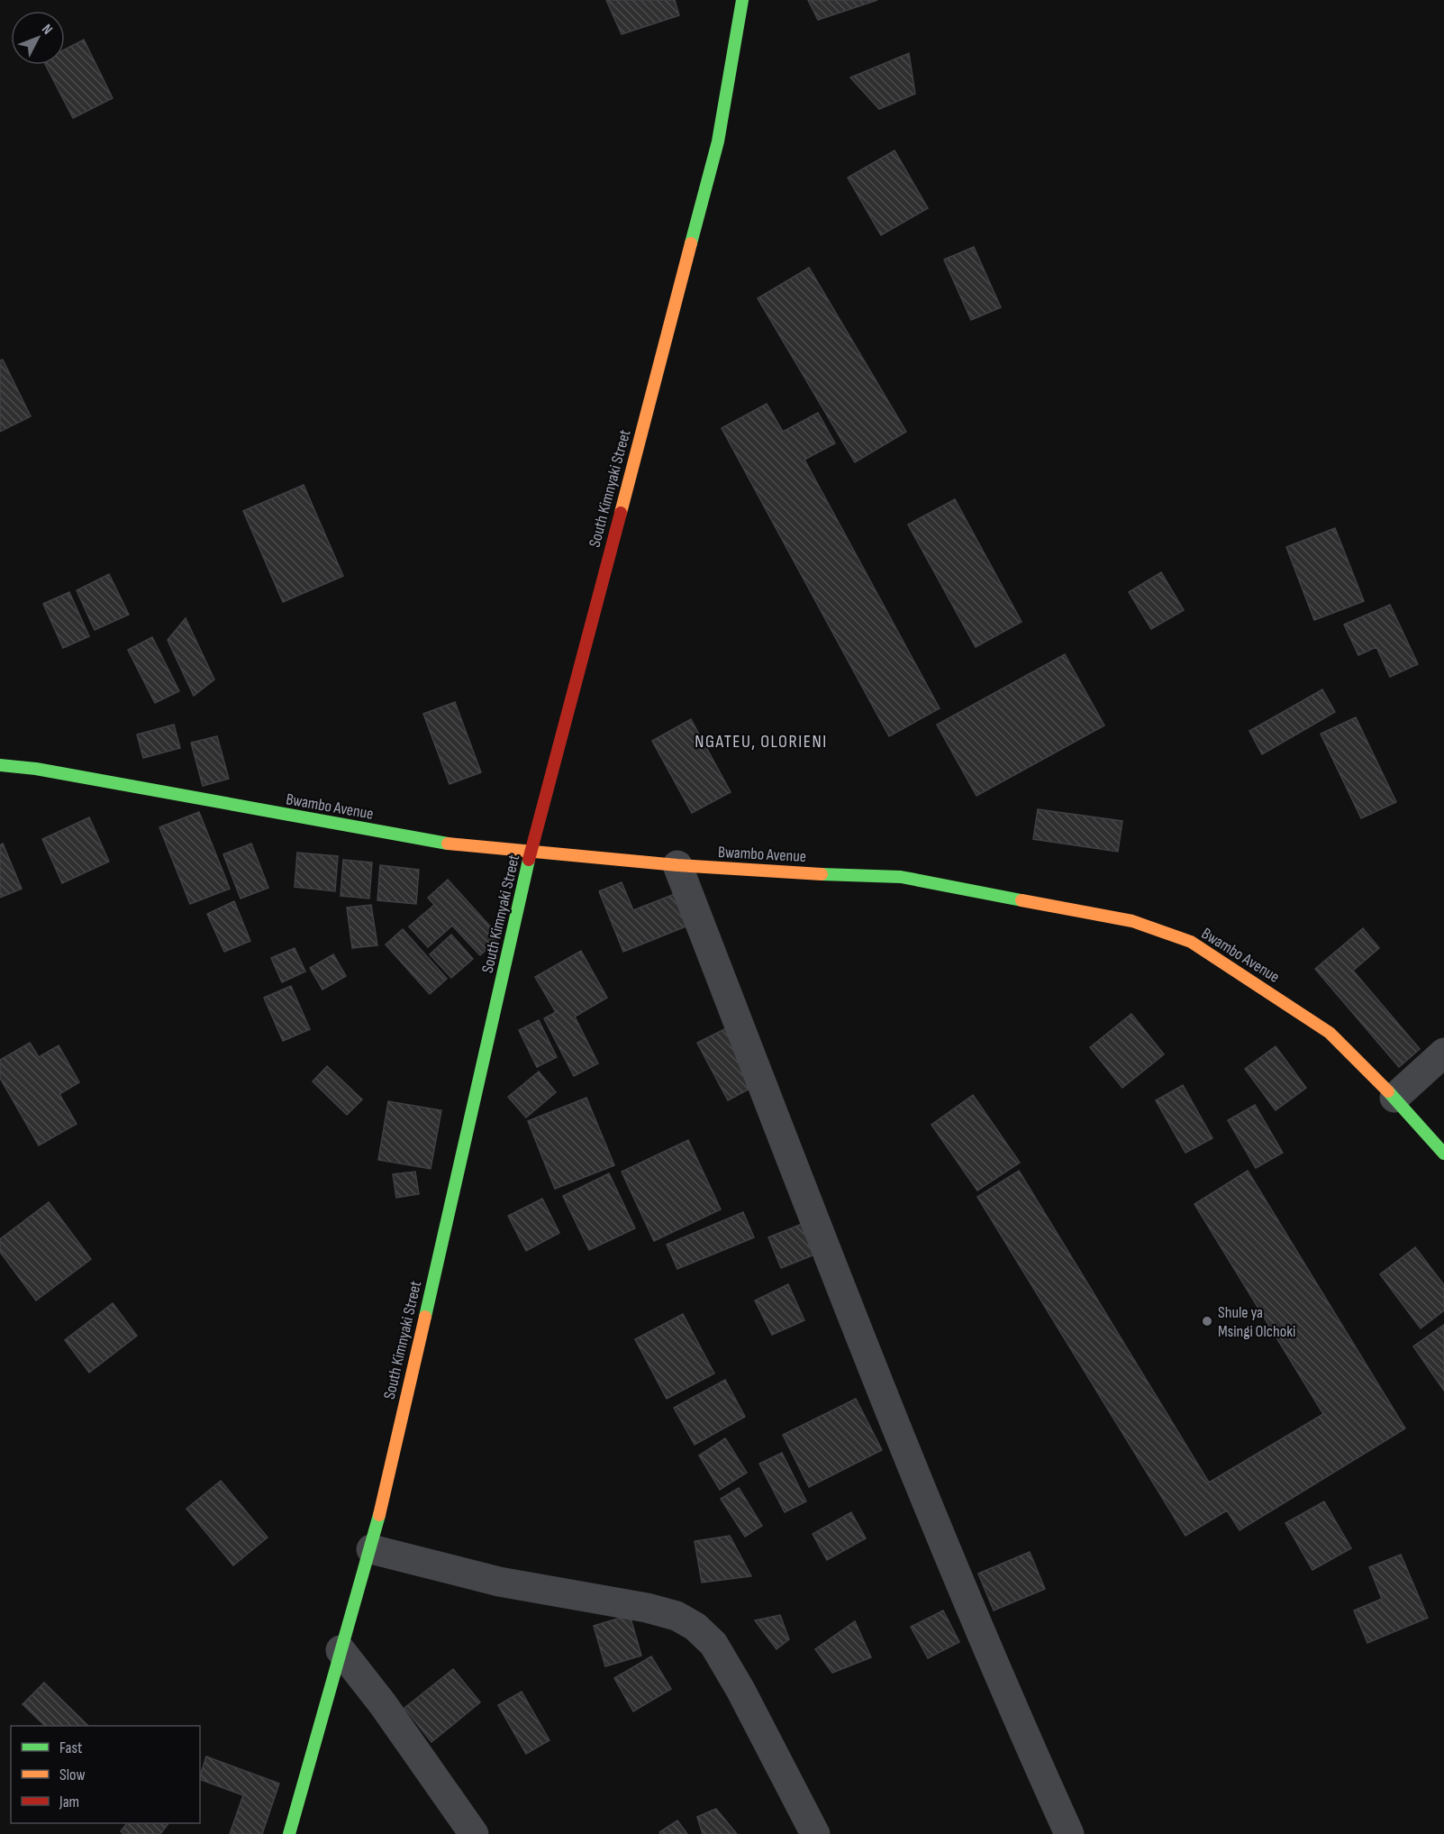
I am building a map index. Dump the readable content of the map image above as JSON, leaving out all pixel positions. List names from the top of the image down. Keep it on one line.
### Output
{"streets":{"street":["South Kimnyaki Street","Bwambo Avenue"]},"crossings":[["South Kimnyaki Street","Bwambo Avenue"]],"districts":["NGATEU, OLORIENI"],"places":["Shule ya Msingi Olchoki"],"legend":["Fast","Slow","Jam"],"north":"top right"}
